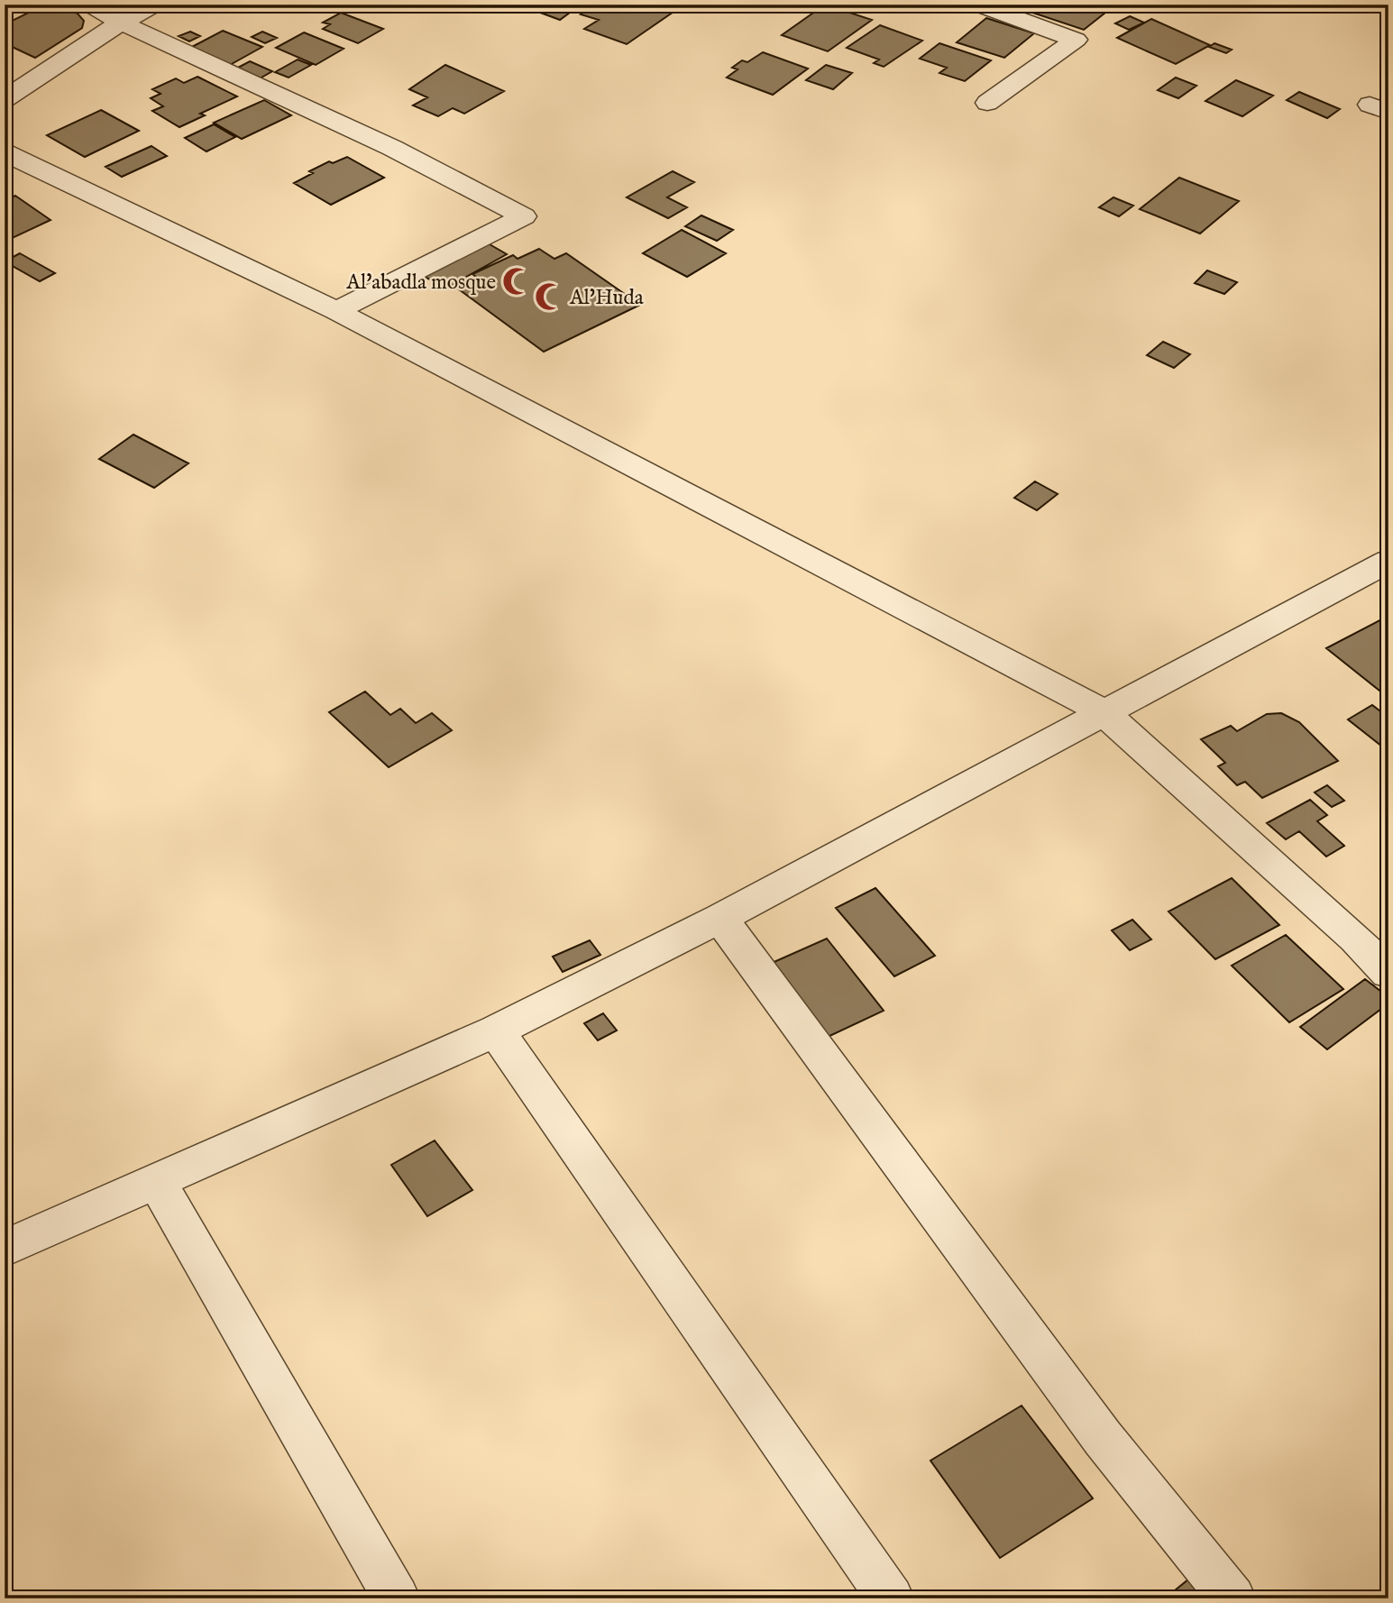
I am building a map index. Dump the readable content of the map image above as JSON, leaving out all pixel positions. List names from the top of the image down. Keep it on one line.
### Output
{"places":{"mosque":["Al'abadla mosque","Al'Huda"]}}
